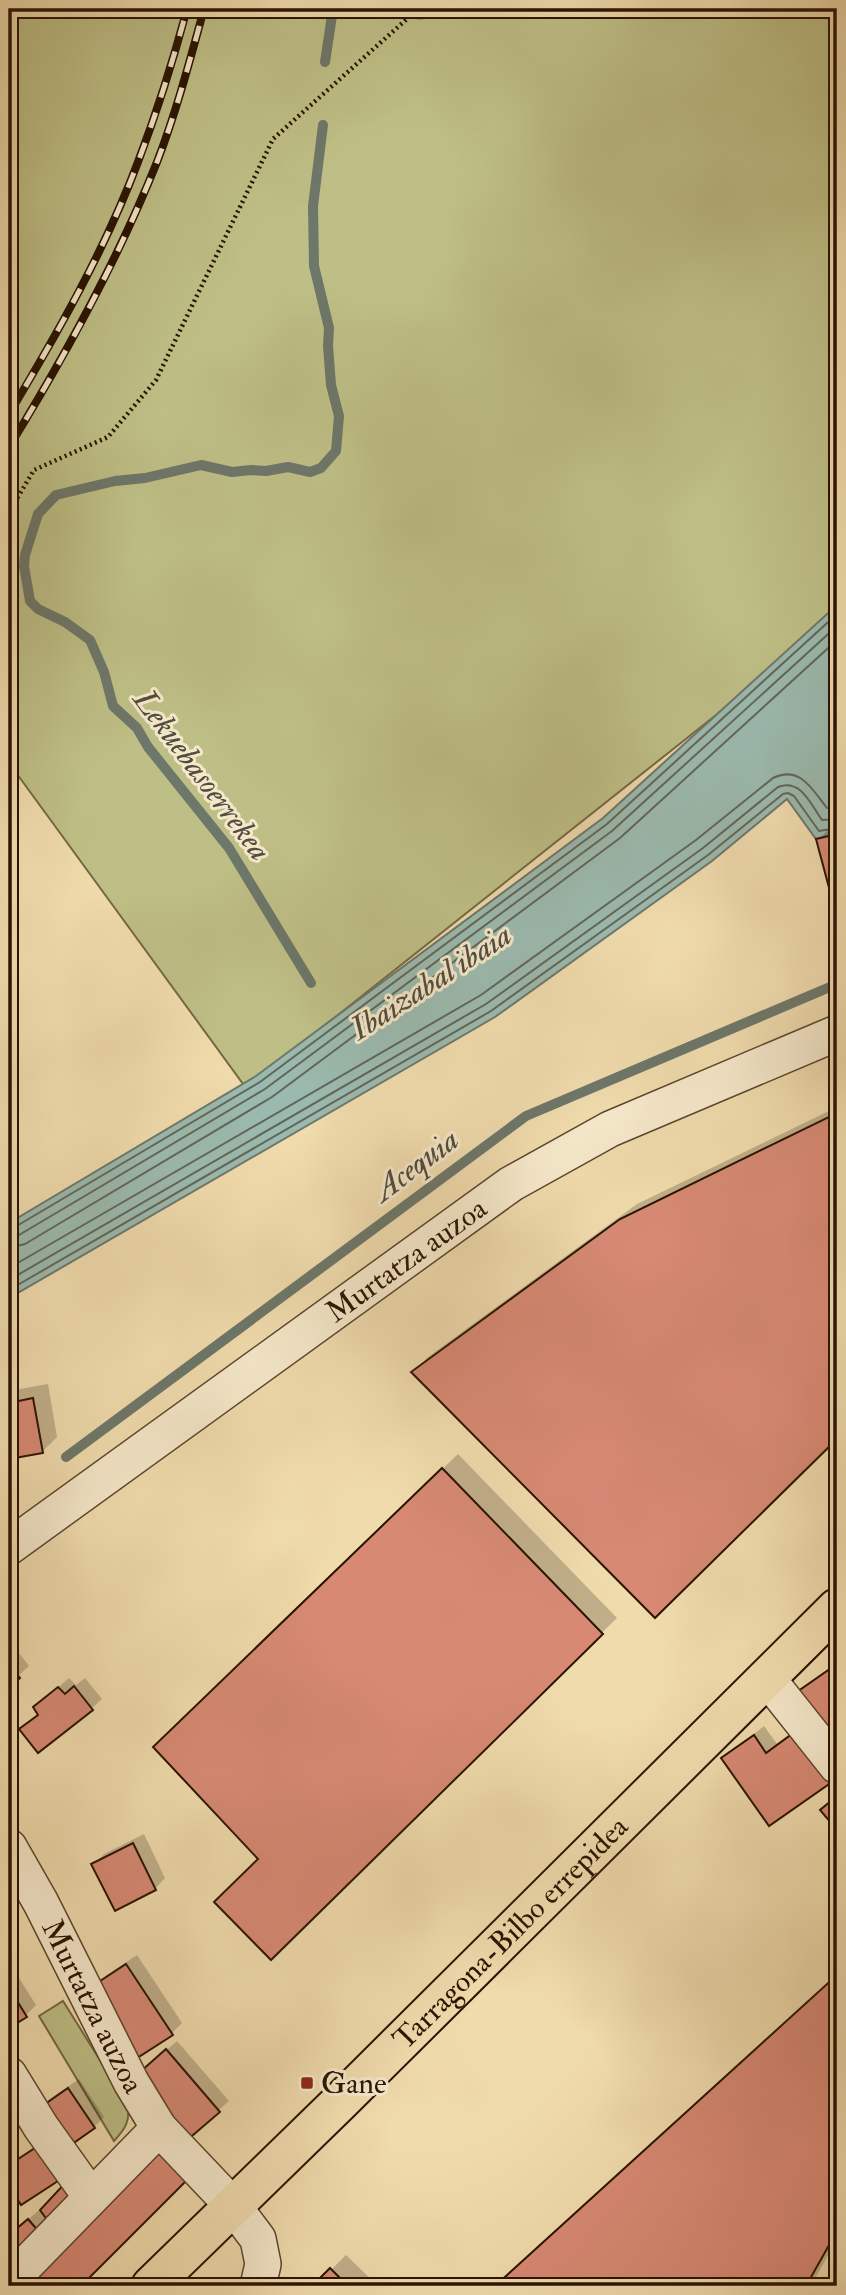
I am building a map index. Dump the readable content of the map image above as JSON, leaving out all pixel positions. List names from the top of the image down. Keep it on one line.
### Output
{"streets":{"highway":["Tarragona-Bilbo errepidea"],"street":["Murtatza auzoa"]},"crossings":[["Murtatza auzoa","Tarragona-Bilbo errepidea"]],"water":["Lekuebasoerrekea","Ibaizabal ibaia","Acequia"],"places":{"transit":["Gane"]}}
